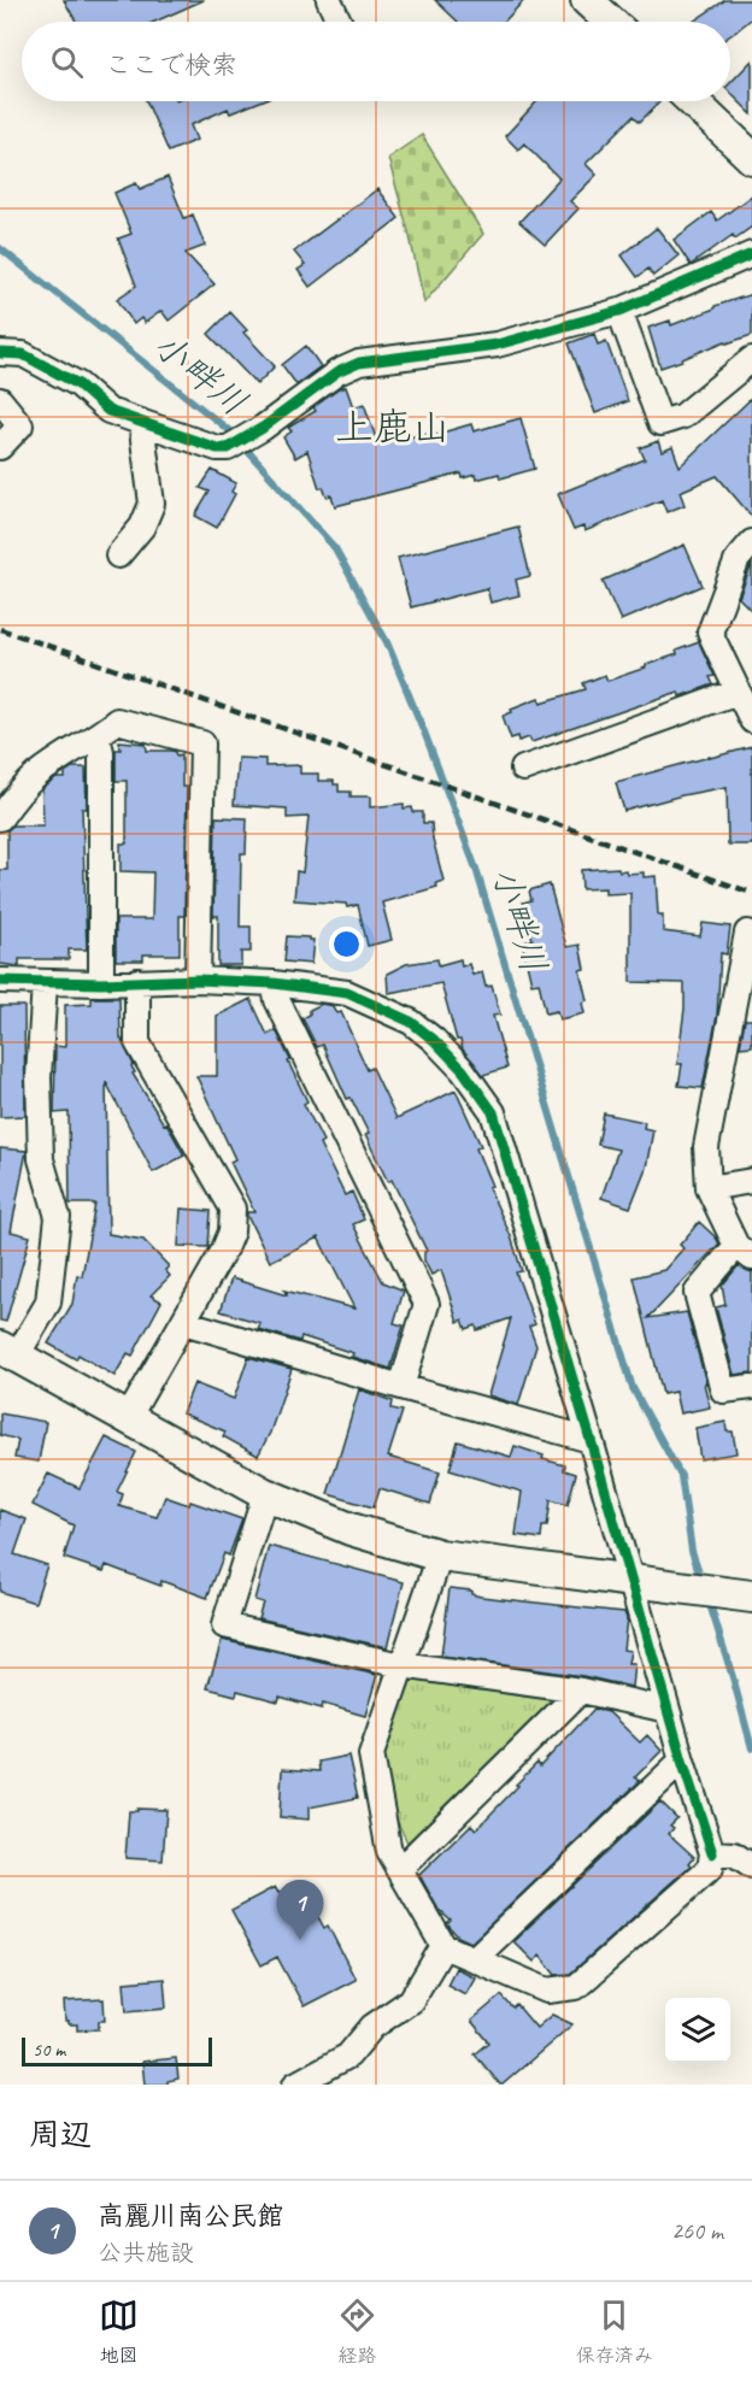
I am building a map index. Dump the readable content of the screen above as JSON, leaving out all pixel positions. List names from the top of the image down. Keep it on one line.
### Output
{"districts":["上鹿山"],"water":["小畔川"],"scale_bar":"50 m","page":{"search":"ここで検索","pins":"1","scale":"50 m","heading":"周辺","list":[{"mark":"1","name":"高麗川南公民館","note":"公共施設","value":"260 m"}],"nav":["地図","経路","保存済み"]}}
